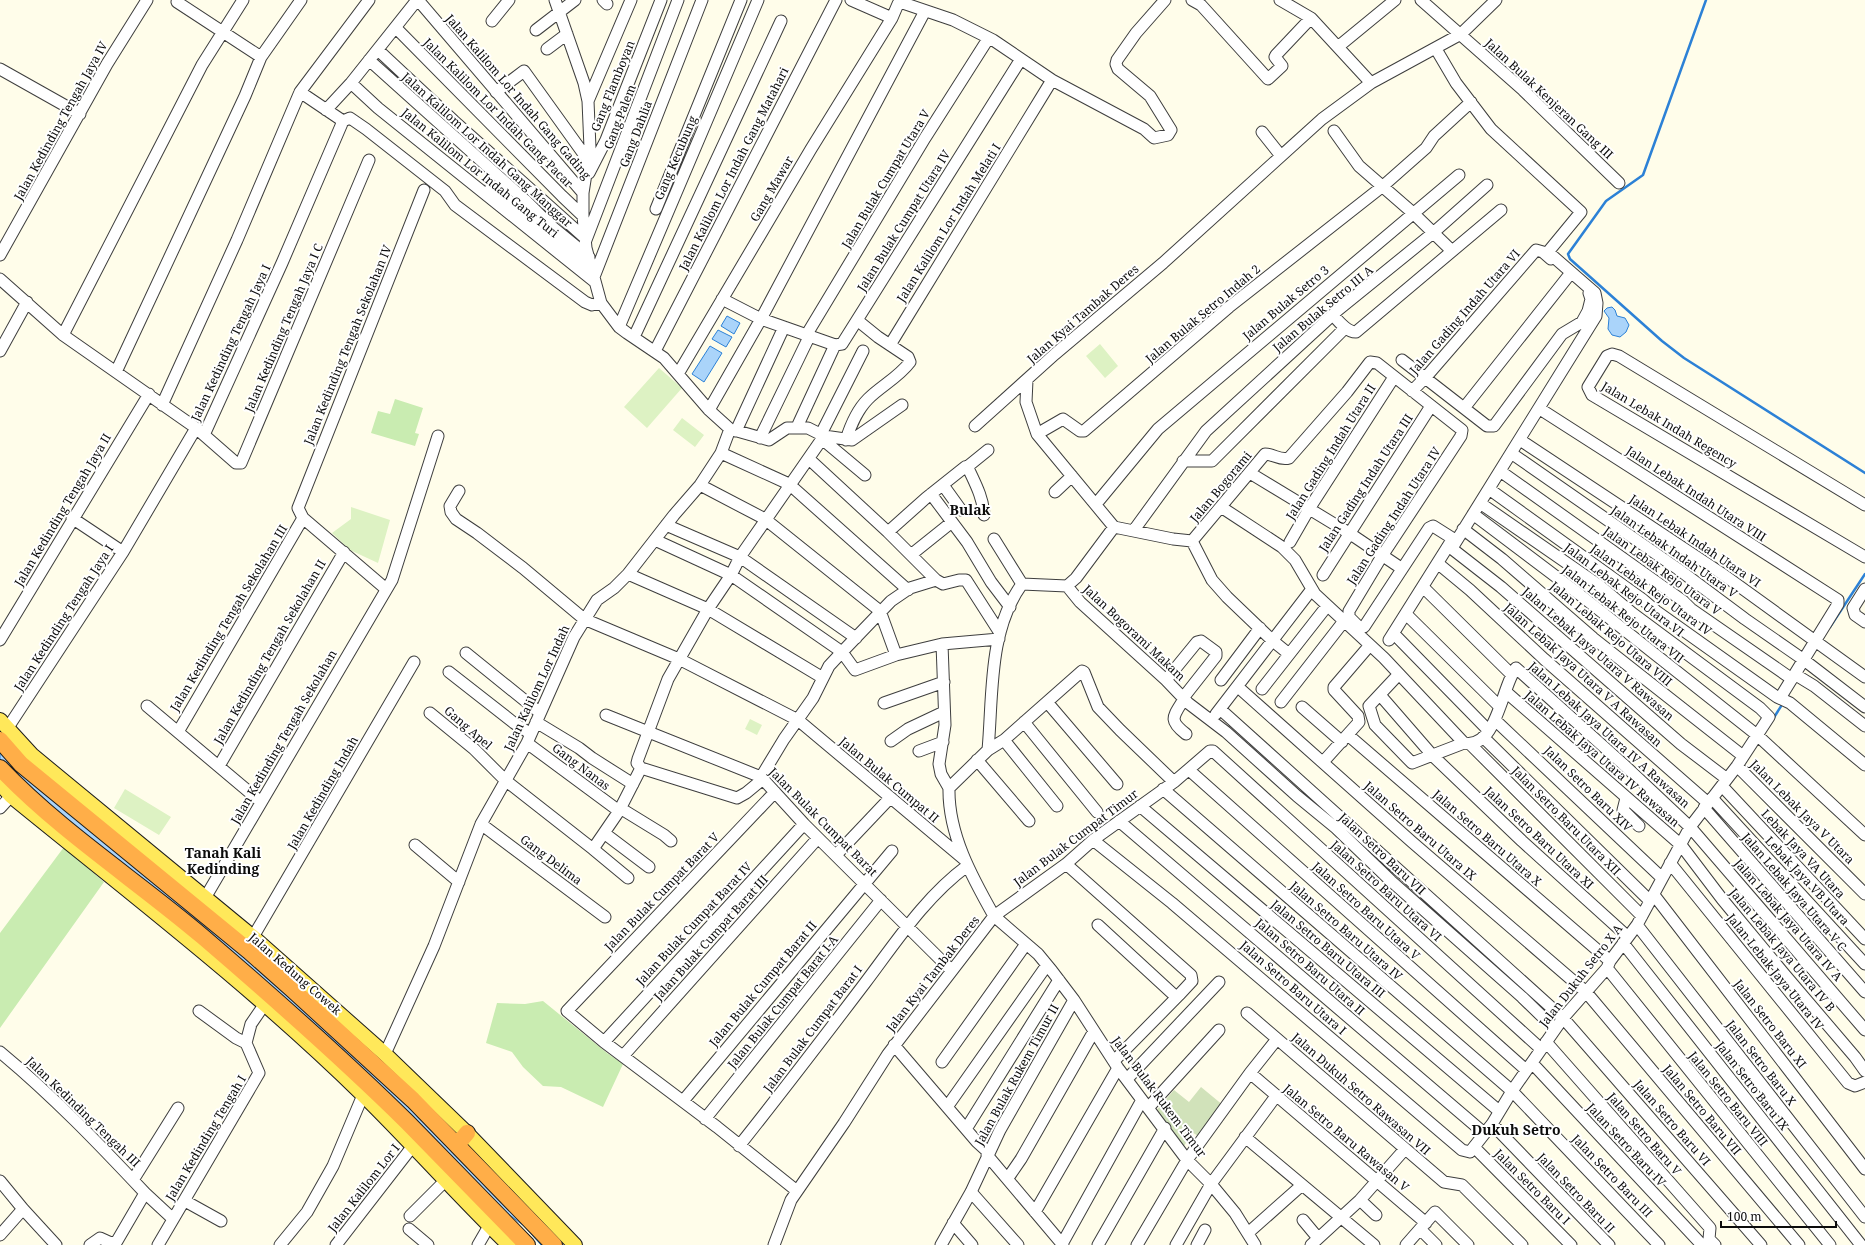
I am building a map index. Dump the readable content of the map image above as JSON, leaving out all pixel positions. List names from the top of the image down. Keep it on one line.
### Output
{"streets":{"highway":["Jalan Kedung Cowek"],"street":["Gang Flamboyan","Jalan Kalilom Lor Indah Gang Gading","Jalan Bulak Kenjeran Gang III","Jalan Kalilom Lor Indah Gang Pacar","Gang Palem","Jalan Kedinding Tengah Jaya IV","Gang Dahlia","Jalan Kalilom Lor Indah Gang Manggar","Gang Kecubung","Jalan Kalilom Lor Indah Gang Matahari","Jalan Kalilom Lor Indah Gang Turi","Jalan Bulak Cumpat Utara V","Gang Mawar","Jalan Bulak Cumpat Utara IV","Jalan Kalilom Lor Indah Melati I","Jalan Bulak Setro 3","Jalan Bulak Setro III A","Jalan Gading Indah Utara VI","Jalan Kyai Tambak Deres","Jalan Bulak Setro Indah 2","Jalan Kedinding Tengah Jaya I C","Jalan Kedinding Tengah Jaya I","Jalan Kedinding Tengah Sekolahan IV","Jalan Lebak Indah Regency","Jalan Gading Indah Utara II","Jalan Gading Indah Utara III","Jalan Bogorami","Jalan Lebak Indah Utara VIII","Jalan Kedinding Tengah Jaya II","Jalan Gading Indah Utara IV","Jalan Lebak Indah Utara VI","Jalan Lebak Indah Utara V","Jalan Lebak Rejo Utara V","Jalan Lebak Rejo Utara VI","Jalan Lebak Rejo Utara IV","Jalan Lebak Rejo Utara VII","Jalan Kedinding Tengah Sekolahan III","Jalan Bogorami Makam","Jalan Lebak Rejo Utara VIII","Jalan Kedinding Tengah Sekolahan II","Jalan Lebak Jaya Utara V Rawasan","Jalan Lebak Jaya Utara V A Rawasan","Jalan Kalilom Lor Indah","Gang Apel","Jalan Lebak Jaya Utara IV A Rawasan","Jalan Kedinding Tengah Sekolahan","Jalan Lebak Jaya Utara IV Rawasan","Gang Nanas","Jalan Bulak Cumpat II","Jalan Setro Baru XIV","Jalan Kedinding Indah","Jalan Lebak Jaya V Utara","Jalan Setro Baru Utara XII","Jalan Bulak Cumpat Barat","Jalan Setro Baru Utara IX","Jalan Bulak Cumpat Timur","Jalan Setro Baru Utara X","Jalan Setro Baru Utara XI","Jalan Setro Baru VII","Lebak Jaya VA Utara","Gang Delima","Lebak Jaya VB Utara","Jalan Setro Baru Utara VI","Jalan Bulak Cumpat Barat V","Jalan Lebak Jaya Utara V C","Jalan Setro Baru Utara V","Jalan Lebak Jaya Utara IV A","Jalan Bulak Cumpat Barat IV","Jalan Setro Baru Utara IV","Jalan Bulak Cumpat Barat III","Jalan Setro Baru Utara III","Jalan Lebak Jaya Utara IV B","Jalan Setro Baru Utara II","Jalan Lebak Jaya Utara IV","Jalan Dukuh Setro X A","Jalan Bulak Cumpat Barat II","Jalan Setro Baru Utara I","Jalan Bulak Cumpat Barat I-A","Jalan Setro Baru XI","Jalan Bulak Cumpat Barat I","Jalan Setro Baru X","Jalan Bulak Rukem Timur II","Jalan Setro Baru IX","Jalan Dukuh Setro Rawasan VII","Jalan Bulak Rukem Timur","Jalan Setro Baru VIII","Jalan Kedinding Tengah III","Jalan Setro Baru VI","Jalan Setro Baru V","Jalan Kedinding Tengah I","Jalan Setro Baru Rawasan V","Jalan Setro Baru IV","Jalan Setro Baru III","Jalan Setro Baru I","Jalan Kalilom Lor I","Jalan Setro Baru II"]},"crossings":[["Jalan Bulak Kenjeran Gang III","Jalan Kyai Tambak Deres"],["Gang Dahlia","Jalan Kalilom Lor Indah Gang Turi"],["Jalan Bulak Setro 3","Jalan Kyai Tambak Deres"],["Jalan Bulak Setro III A","Jalan Bogorami"],["Jalan Gading Indah Utara VI","Jalan Gading Indah Utara IV"],["Jalan Kyai Tambak Deres","Jalan Bulak Setro Indah 2"],["Jalan Kyai Tambak Deres","Jalan Bogorami"],["Jalan Kyai Tambak Deres","Jalan Bulak Cumpat II"],["Jalan Kyai Tambak Deres","Jalan Bulak Cumpat Barat"],["Jalan Kyai Tambak Deres","Jalan Bulak Cumpat Timur"],["Jalan Kyai Tambak Deres","Jalan Bulak Cumpat Barat I"],["Jalan Kyai Tambak Deres","Jalan Bulak Rukem Timur II"],["Jalan Kedinding Tengah Jaya I C","Jalan Kedinding Tengah Jaya I"],["Jalan Kedinding Tengah Jaya I","Jalan Kedung Cowek"],["Jalan Kedinding Tengah Sekolahan IV","Jalan Kedinding Tengah Sekolahan III"],["Jalan Gading Indah Utara II","Jalan Bogorami"],["Jalan Bogorami","Jalan Setro Baru Utara XII"],["Jalan Lebak Indah Utara VIII","Jalan Lebak Indah Utara VI"],["Jalan Lebak Rejo Utara VI","Jalan Dukuh Setro X A"],["Jalan Lebak Rejo Utara VII","Jalan Dukuh Setro X A"],["Jalan Bogorami Makam","Jalan Setro Baru VII"],["Jalan Lebak Rejo Utara VIII","Jalan Dukuh Setro X A"],["Jalan Lebak Jaya Utara V Rawasan","Lebak Jaya VA Utara"],["Jalan Lebak Jaya Utara V Rawasan","Jalan Dukuh Setro X A"],["Jalan Lebak Jaya Utara V A Rawasan","Lebak Jaya VB Utara"],["Jalan Lebak Jaya Utara V A Rawasan","Jalan Lebak Jaya Utara V C"],["Jalan Lebak Jaya Utara V A Rawasan","Jalan Dukuh Setro X A"],["Jalan Kalilom Lor Indah","Gang Apel"],["Jalan Kalilom Lor Indah","Gang Nanas"],["Jalan Kalilom Lor Indah","Jalan Bulak Cumpat II"],["Jalan Kalilom Lor Indah","Gang Delima"],["Jalan Kalilom Lor Indah","Jalan Kedung Cowek"],["Jalan Lebak Jaya Utara IV A Rawasan","Jalan Lebak Jaya Utara IV A"],["Jalan Lebak Jaya Utara IV A Rawasan","Jalan Dukuh Setro X A"],["Jalan Kedinding Tengah Sekolahan","Jalan Kedung Cowek"],["Jalan Lebak Jaya Utara IV Rawasan","Jalan Lebak Jaya Utara IV B"],["Jalan Lebak Jaya Utara IV Rawasan","Jalan Dukuh Setro X A"],["Jalan Bulak Cumpat II","Jalan Bulak Cumpat Barat I"],["Jalan Setro Baru XIV","Jalan Dukuh Setro X A"],["Jalan Kedinding Indah","Jalan Kedung Cowek"],["Jalan Lebak Jaya V Utara","Jalan Dukuh Setro X A"],["Jalan Setro Baru Utara XII","Jalan Dukuh Setro X A"],["Jalan Setro Baru Utara XII","Jalan Setro Baru X"],["Jalan Bulak Cumpat Barat","Jalan Bulak Cumpat Barat V"],["Jalan Bulak Cumpat Barat","Jalan Bulak Cumpat Barat IV"],["Jalan Bulak Cumpat Barat","Jalan Bulak Cumpat Barat III"],["Jalan Bulak Cumpat Barat","Jalan Bulak Cumpat Barat II"],["Jalan Bulak Cumpat Barat","Jalan Bulak Cumpat Barat I-A"],["Jalan Bulak Cumpat Barat","Jalan Bulak Cumpat Barat I"],["Jalan Setro Baru Utara IX","Jalan Setro Baru VII"],["Jalan Setro Baru Utara IX","Jalan Dukuh Setro X A"],["Jalan Bulak Cumpat Timur","Jalan Setro Baru Utara VI"],["Jalan Bulak Cumpat Timur","Jalan Setro Baru Utara V"],["Jalan Bulak Cumpat Timur","Jalan Setro Baru Utara IV"],["Jalan Bulak Cumpat Timur","Jalan Setro Baru Utara III"],["Jalan Bulak Cumpat Timur","Jalan Setro Baru Utara II"],["Jalan Bulak Cumpat Timur","Jalan Setro Baru Utara I"],["Jalan Bulak Cumpat Timur","Jalan Bulak Rukem Timur II"],["Jalan Setro Baru Utara X","Jalan Dukuh Setro X A"],["Jalan Setro Baru Utara X","Jalan Setro Baru VIII"],["Jalan Setro Baru Utara XI","Jalan Dukuh Setro X A"],["Jalan Setro Baru Utara XI","Jalan Setro Baru IX"],["Jalan Setro Baru VII","Jalan Dukuh Setro X A"],["Lebak Jaya VA Utara","Jalan Dukuh Setro X A"],["Lebak Jaya VB Utara","Jalan Lebak Jaya Utara V C"],["Lebak Jaya VB Utara","Jalan Dukuh Setro X A"],["Jalan Setro Baru Utara VI","Jalan Dukuh Setro X A"],["Jalan Setro Baru Utara VI","Jalan Setro Baru V"],["Jalan Bulak Cumpat Barat V","Jalan Bulak Cumpat Barat IV"],["Jalan Lebak Jaya Utara V C","Jalan Dukuh Setro X A"],["Jalan Setro Baru Utara V","Jalan Dukuh Setro X A"],["Jalan Setro Baru Utara V","Jalan Setro Baru IV"],["Jalan Lebak Jaya Utara IV A","Jalan Dukuh Setro X A"],["Jalan Setro Baru Utara IV","Jalan Dukuh Setro X A"],["Jalan Setro Baru Utara IV","Jalan Setro Baru III"],["Jalan Setro Baru Utara III","Jalan Dukuh Setro X A"],["Jalan Lebak Jaya Utara IV B","Jalan Dukuh Setro X A"],["Jalan Setro Baru Utara II","Jalan Dukuh Setro X A"],["Jalan Lebak Jaya Utara IV","Jalan Dukuh Setro X A"],["Jalan Kedung Cowek","Jalan Kalilom Lor I"],["Jalan Dukuh Setro X A","Jalan Setro Baru Utara I"],["Jalan Dukuh Setro X A","Jalan Setro Baru XI"],["Jalan Dukuh Setro X A","Jalan Setro Baru X"],["Jalan Dukuh Setro X A","Jalan Setro Baru IX"],["Jalan Dukuh Setro X A","Jalan Setro Baru VIII"],["Jalan Dukuh Setro X A","Jalan Setro Baru VI"],["Jalan Dukuh Setro X A","Jalan Setro Baru V"],["Jalan Dukuh Setro X A","Jalan Setro Baru IV"],["Jalan Dukuh Setro X A","Jalan Setro Baru III"],["Jalan Dukuh Setro X A","Jalan Setro Baru I"],["Jalan Dukuh Setro X A","Jalan Setro Baru II"],["Jalan Setro Baru Utara I","Jalan Setro Baru I"],["Jalan Bulak Rukem Timur II","Jalan Bulak Rukem Timur"],["Jalan Kedinding Tengah III","Jalan Kedinding Tengah I"]],"districts":["Bulak","Tanah Kali Kedinding","Dukuh Setro"],"scale_bar":"100 m"}
